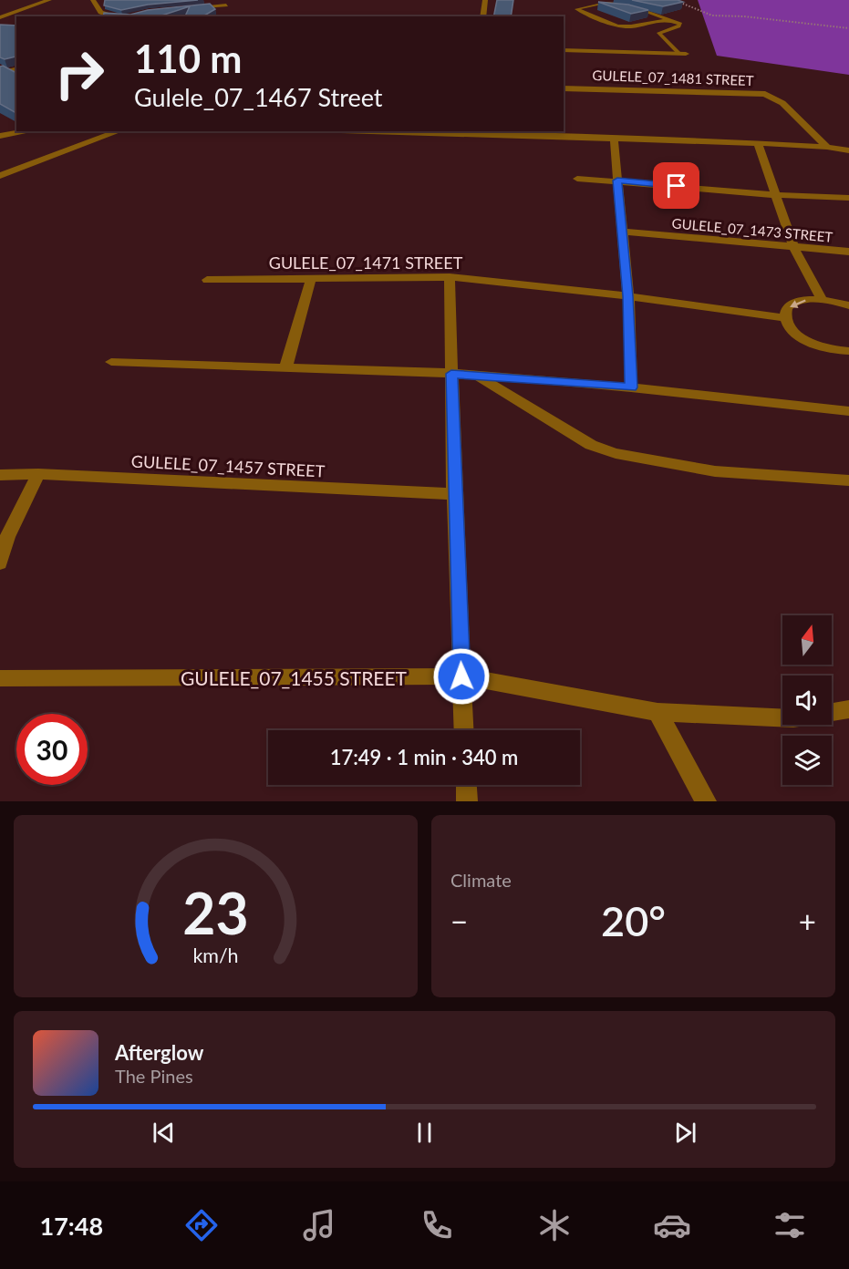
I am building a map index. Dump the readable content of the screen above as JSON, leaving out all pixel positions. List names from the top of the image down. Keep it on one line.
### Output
{"streets":{"street":["GULELE_07_1481 STREET","GULELE_07_1473 STREET","GULELE_07_1471 STREET","GULELE_07_1457 STREET","GULELE_07_1455 STREET"]},"north":"top","page":{"turn":["110 m","Gulele_07_1467 Street"],"limit":"30","trip":"17:49 · 1 min · 340 m","tile":"Climate","heat":["−","20°","+"],"song":["Afterglow","The Pines"],"tabs":"17:48","gauge":["23","km/h"]}}
